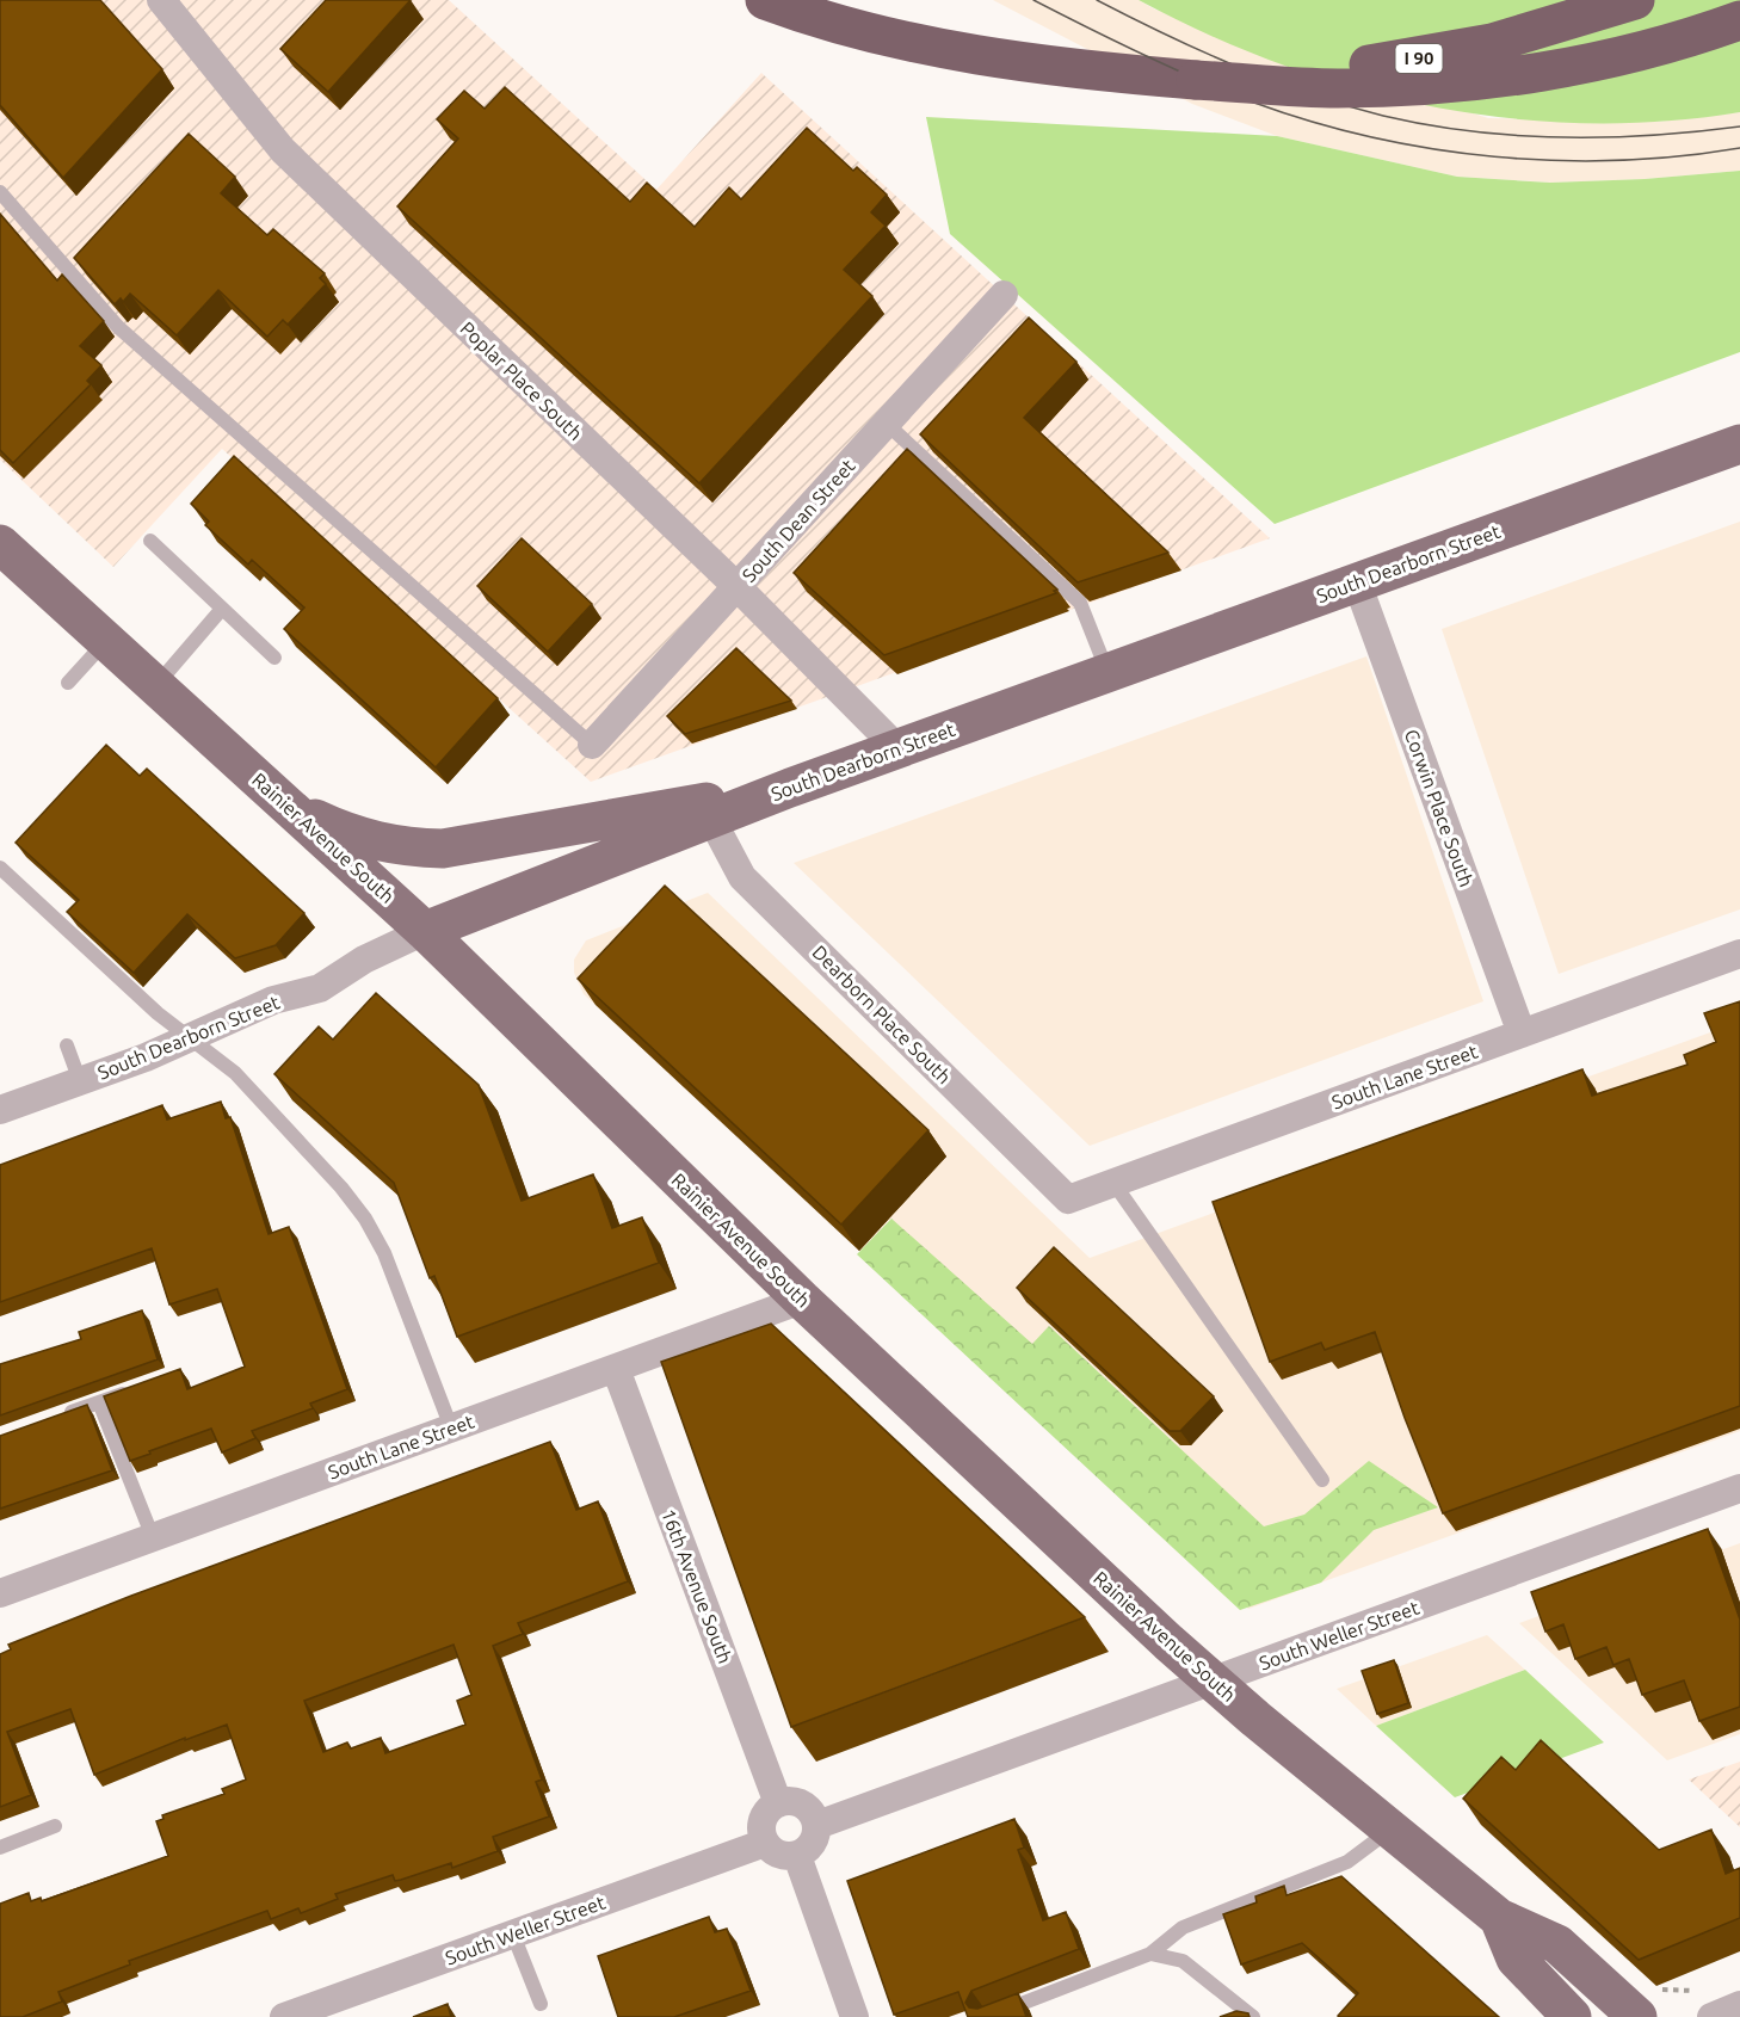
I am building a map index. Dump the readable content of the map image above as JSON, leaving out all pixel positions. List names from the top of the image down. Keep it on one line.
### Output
{"streets":{"highway":["I 90"],"main road":["South Dearborn Street","Rainier Avenue South"],"street":["Poplar Place South","South Dean Street","Corwin Place South","Dearborn Place South","South Lane Street","16th Avenue South","South Weller Street"]},"crossings":[["Poplar Place South","South Dean Street"],["Poplar Place South","South Dearborn Street"],["South Dearborn Street","Corwin Place South"],["South Dearborn Street","Rainier Avenue South"],["South Dearborn Street","Dearborn Place South"],["Corwin Place South","South Lane Street"],["Rainier Avenue South","South Lane Street"],["Rainier Avenue South","South Weller Street"],["Dearborn Place South","South Lane Street"],["South Lane Street","16th Avenue South"],["16th Avenue South","South Weller Street"]]}
